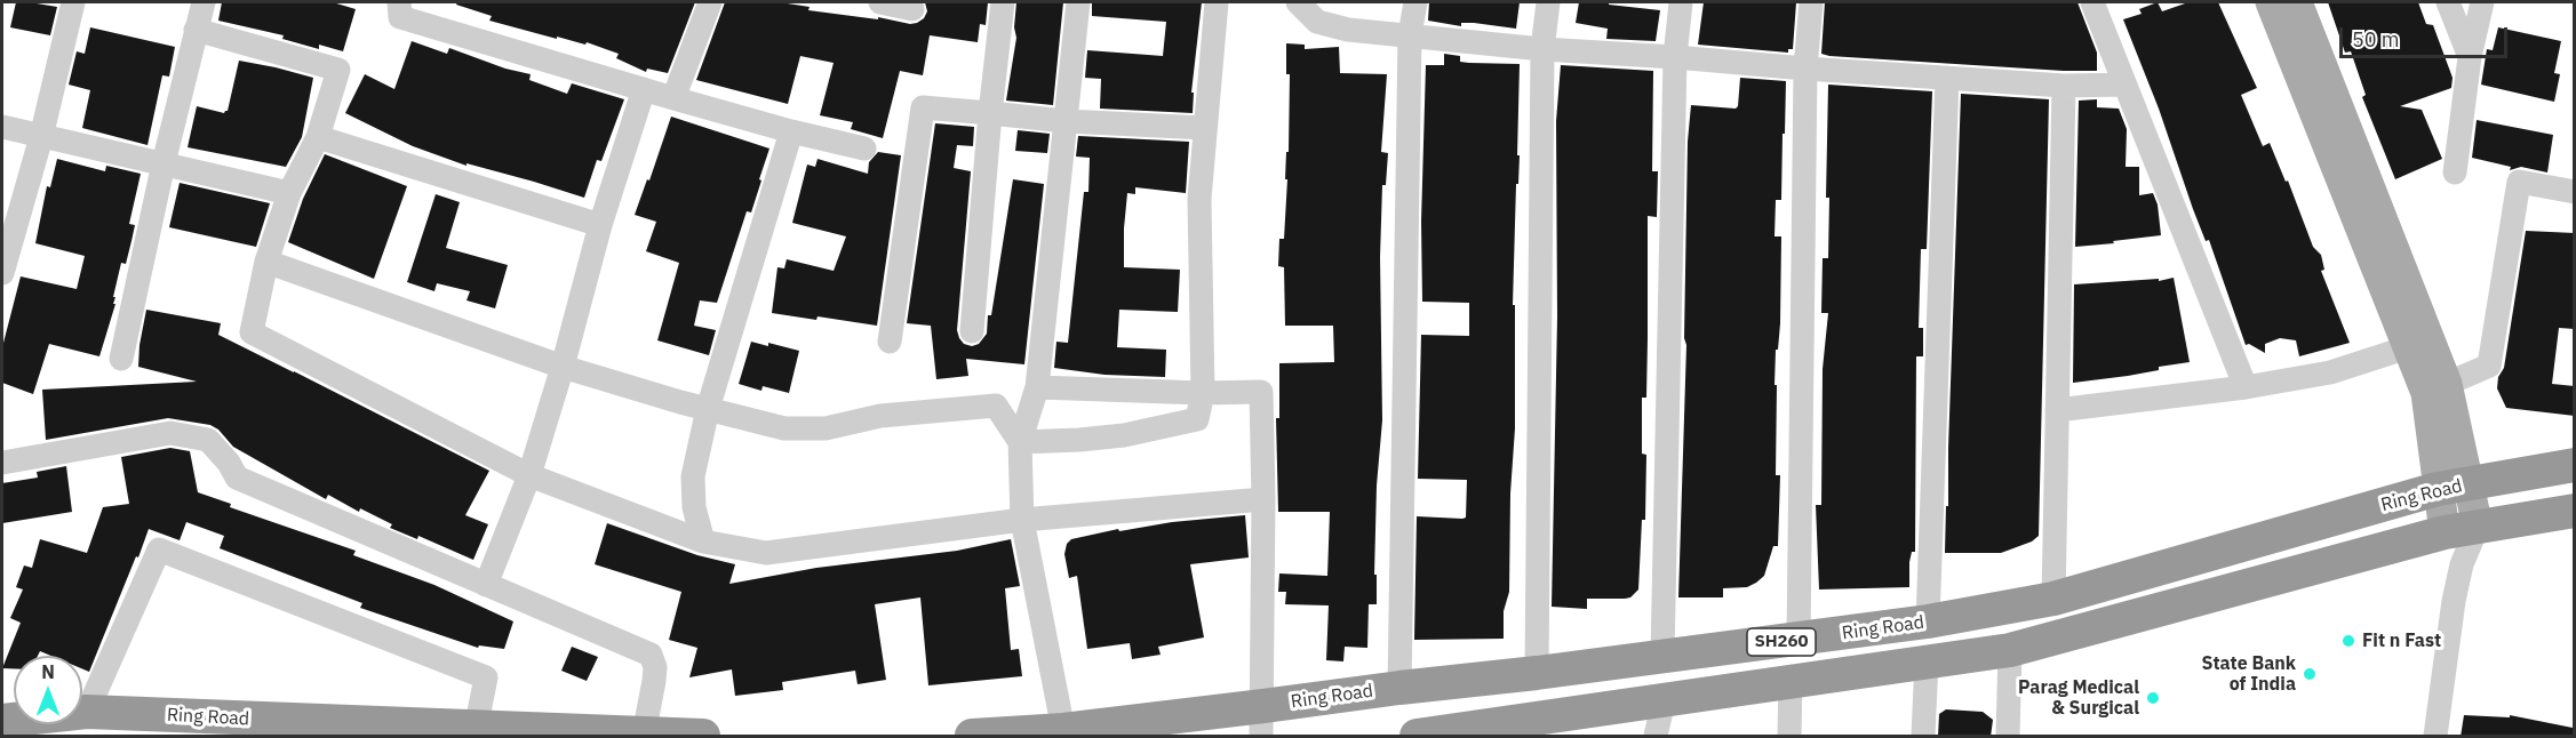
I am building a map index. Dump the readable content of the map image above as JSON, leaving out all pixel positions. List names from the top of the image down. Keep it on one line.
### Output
{"streets":{"highway":["Ring Road","SH260"]},"places":["Fit n Fast","State Bank of India","Parag Medical & Surgical"],"scale_bar":"50 m","north":"top"}
